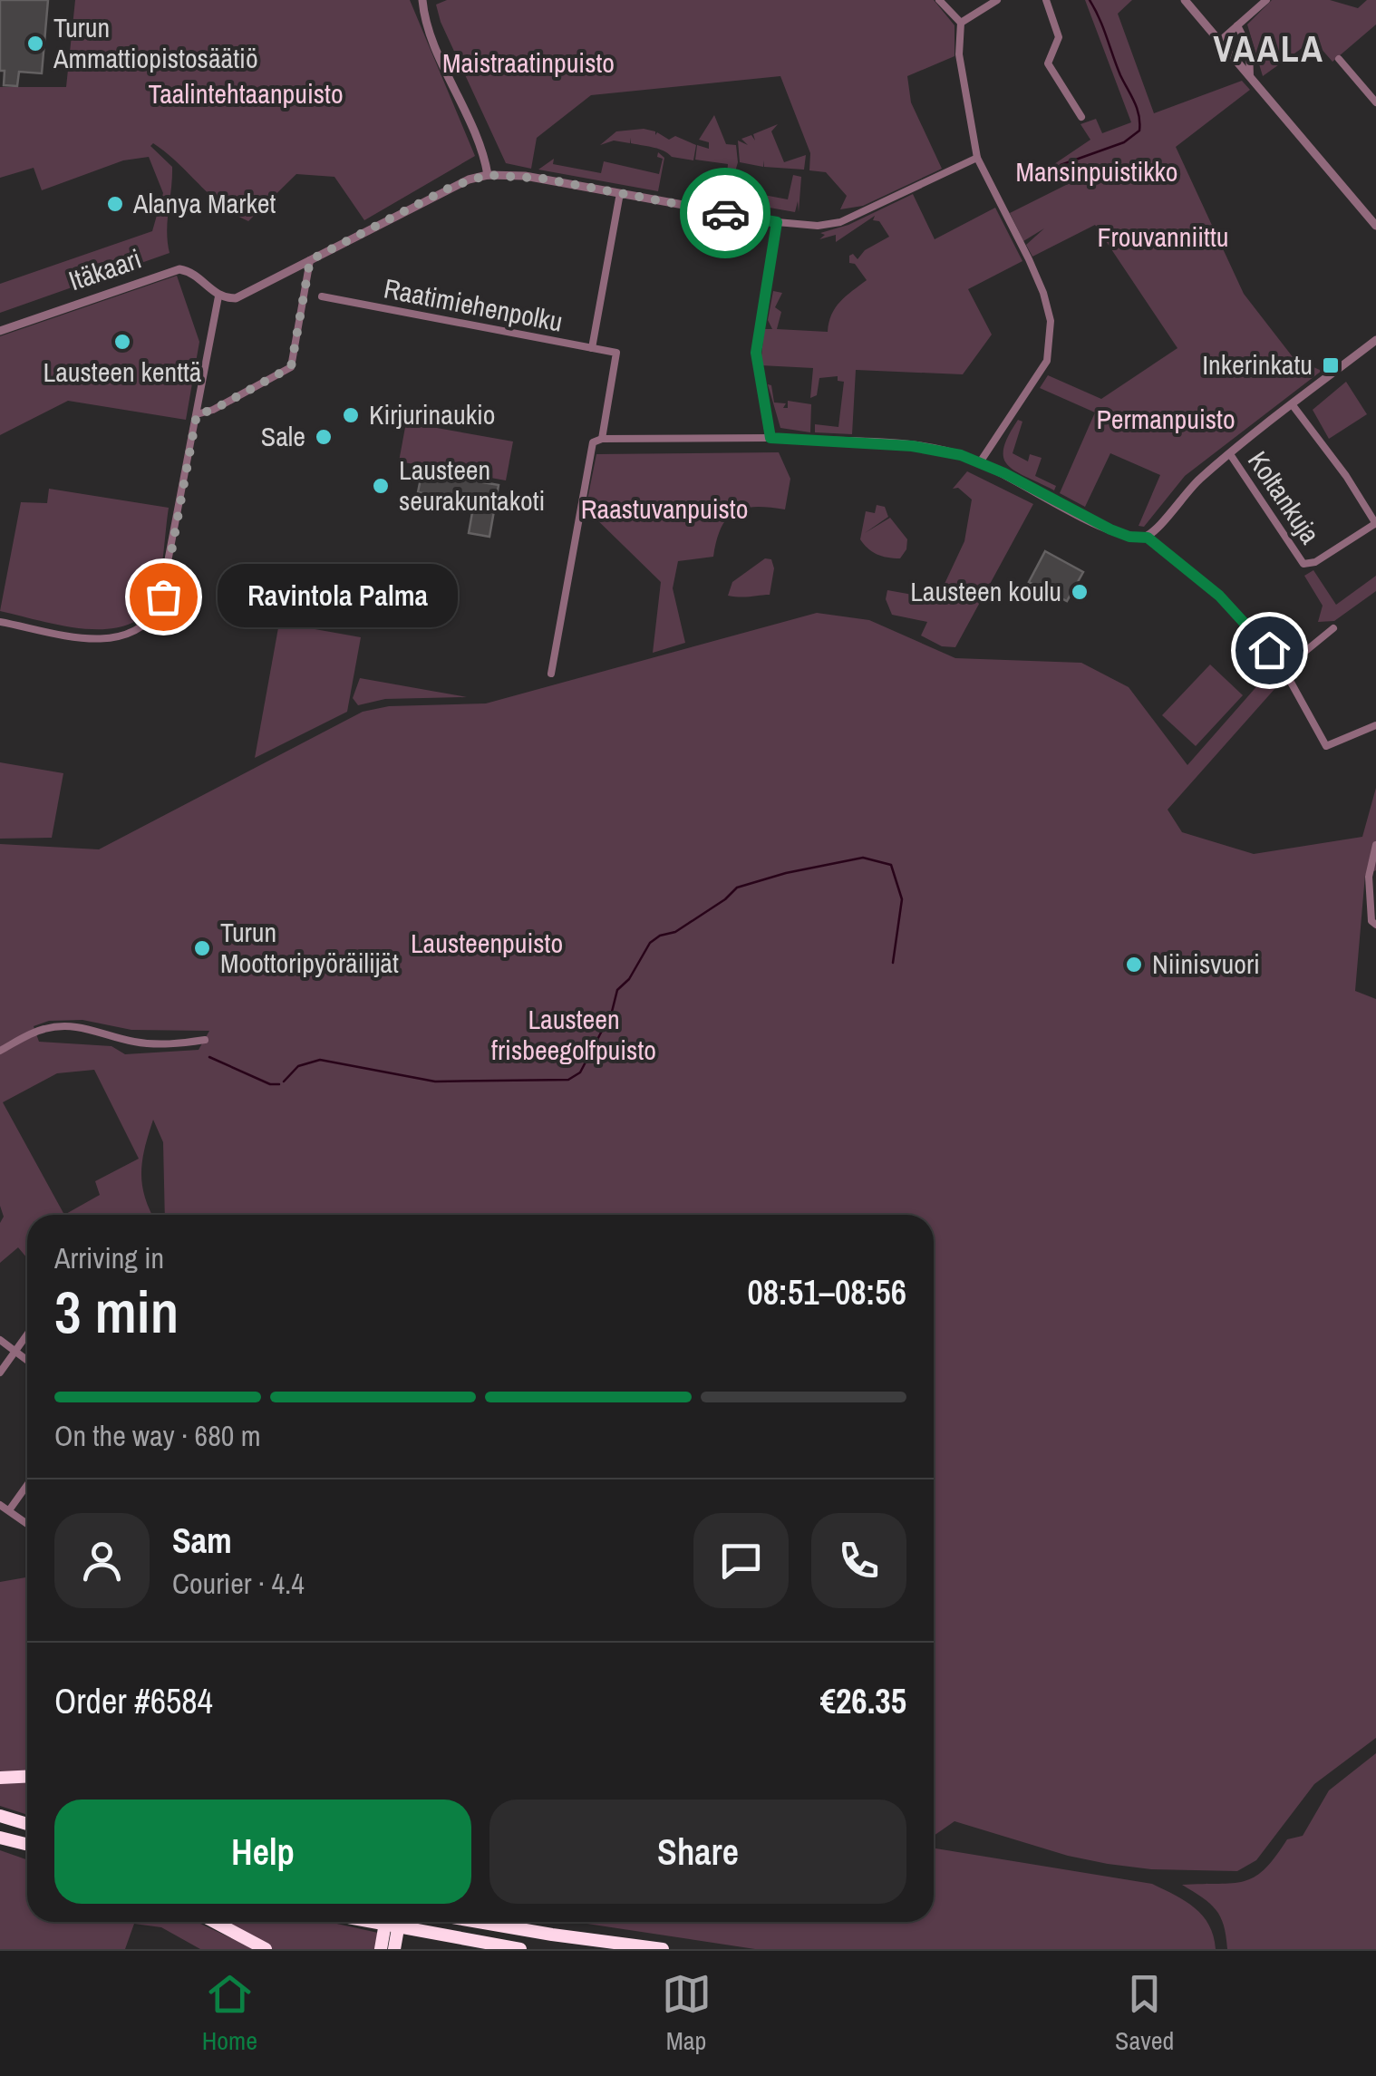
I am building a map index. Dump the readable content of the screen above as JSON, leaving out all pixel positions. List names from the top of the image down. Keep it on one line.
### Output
{"streets":{"street":["Itäkaari","Raatimiehenpolku","Koltankuja"]},"districts":["VAALA"],"parks":["Maistraatinpuisto","Taalintehtaanpuisto","Mansinpuistikko","Frouvanniittu","Permanpuisto","Raastuvanpuisto","Lausteenpuisto","Lausteen frisbeegolfpuisto"],"places":{"other":["Turun Ammattiopistosäätiö","Alanya Market","Lausteen kenttä","Kirjurinaukio","Sale","Lausteen seurakuntakoti","Lausteen koulu","Ravintola Palma","Turun Moottoripyöräilijät","Niinisvuori"],"transit":["Inkerinkatu"]},"page":{"bubble":"Ravintola Palma","heading":["3 min","Arriving in","08:51–08:56"],"panel":["Sam","Courier · 4.4","Order #6584","€26.35"],"bar":"On the way · 680 m","buttons":["Help","Share"],"tabs":["Home","Map","Saved"]}}
